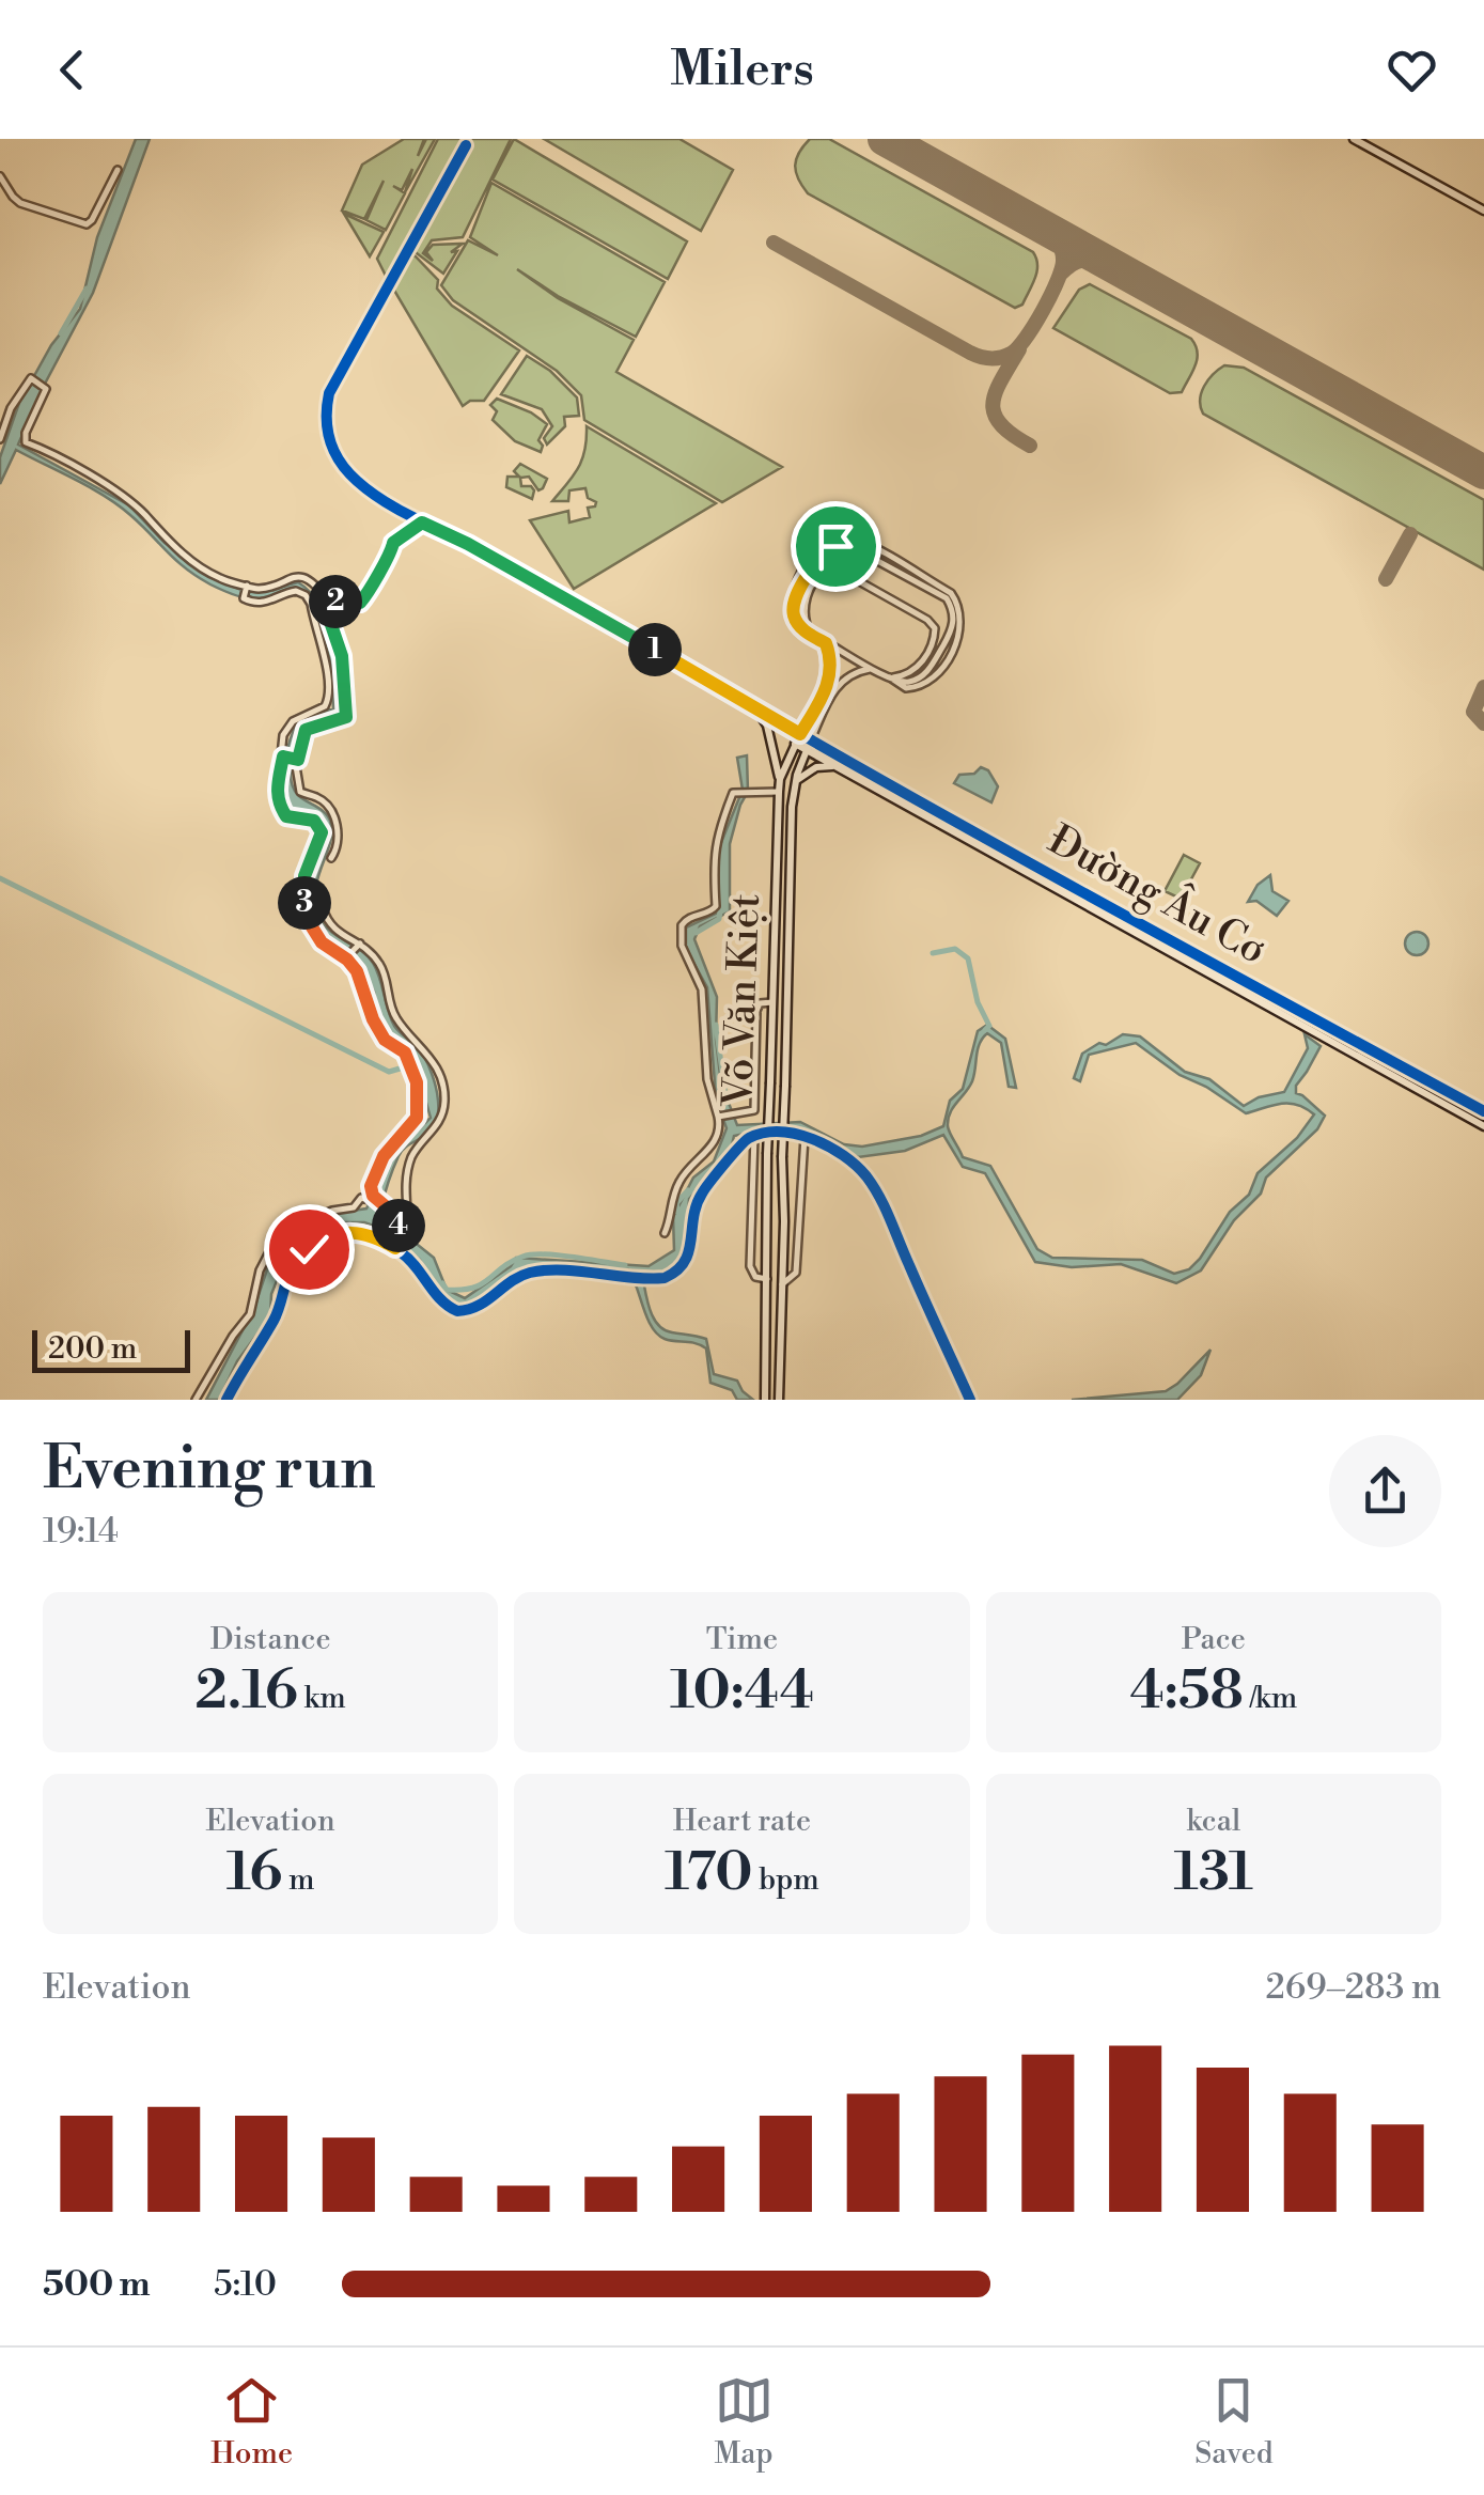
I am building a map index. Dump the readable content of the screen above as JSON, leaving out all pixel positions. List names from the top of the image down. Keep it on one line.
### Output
{"streets":{"street":["Đường Âu Cơ","Võ Văn Kiệt"]},"crossings":[["Đường Âu Cơ","Võ Văn Kiệt"]],"scale_bar":"200 m","page":{"header":"Milers","pins":["2","1","3","4"],"scale":"200 m","heading":["Evening run","19:14"],"stats":[["Distance","2.16 km"],["Time","10:44"],["Pace","4:58 /km"],["Elevation","16 m"],["Heart rate","170 bpm"],["kcal","131"]],"chart":["Elevation","269–283 m"],"list":[{"name":"500 m","note":"5:10"}],"tabs":["Home","Map","Saved"]}}
